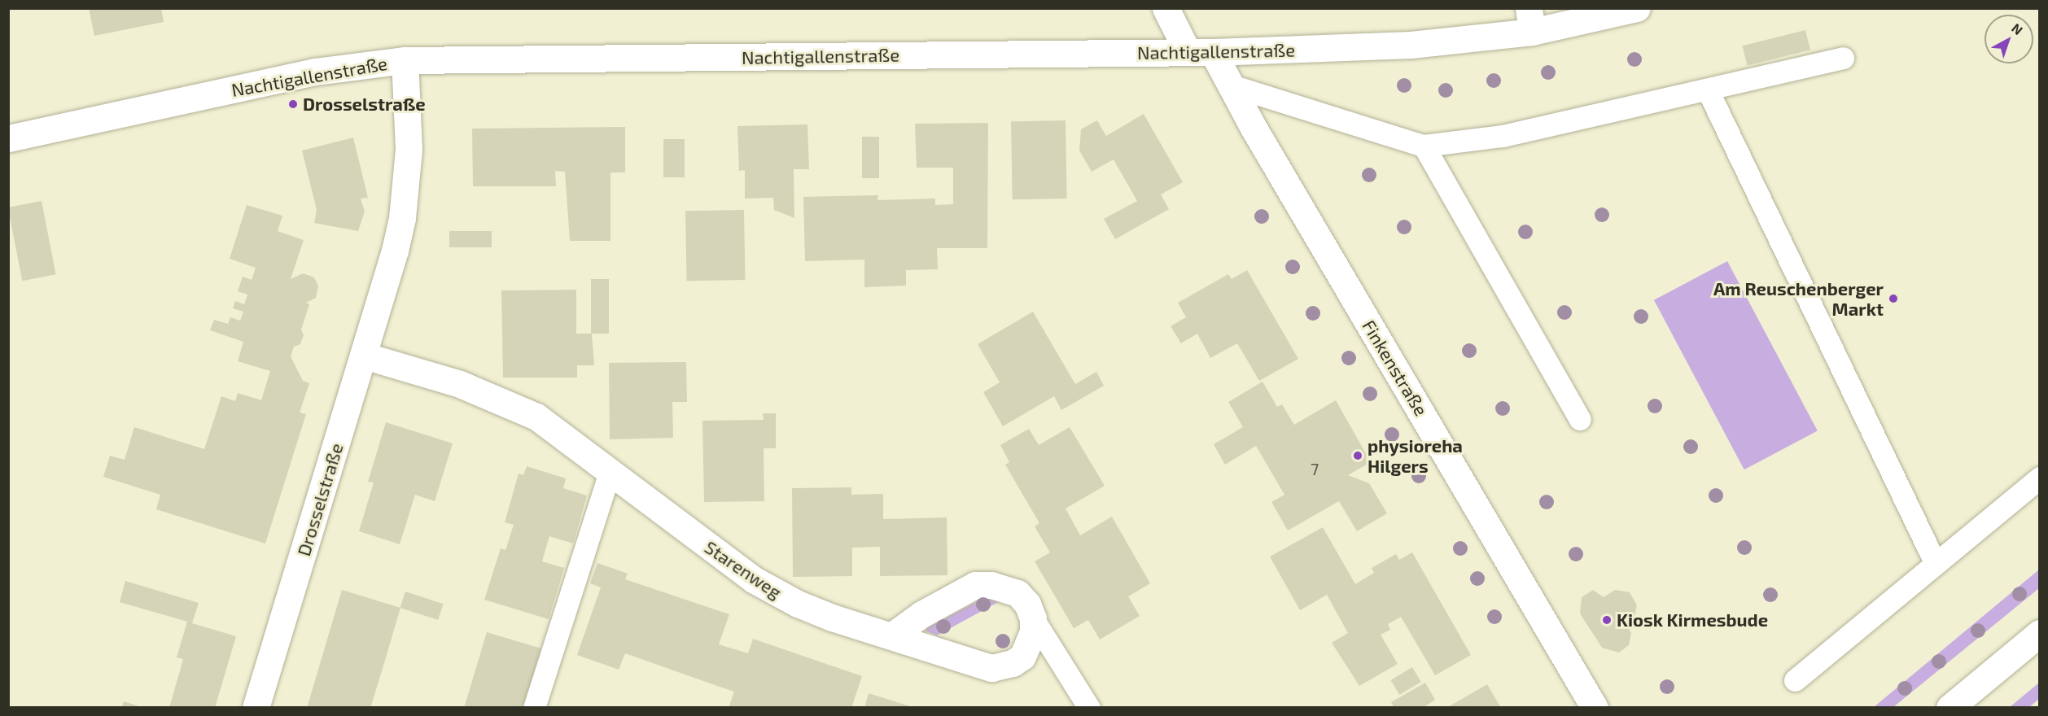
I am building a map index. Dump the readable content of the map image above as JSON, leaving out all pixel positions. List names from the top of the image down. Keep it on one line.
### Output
{"streets":{"main road":["Nachtigallenstraße","Finkenstraße","Drosselstraße","Starenweg"]},"crossings":[["Nachtigallenstraße","Finkenstraße"],["Nachtigallenstraße","Drosselstraße"],["Drosselstraße","Starenweg"]],"places":["Drosselstraße","Am Reuschenberger Markt","physioreha Hilgers","Kiosk Kirmesbude"],"house_numbers":["7"],"north":"top right"}
